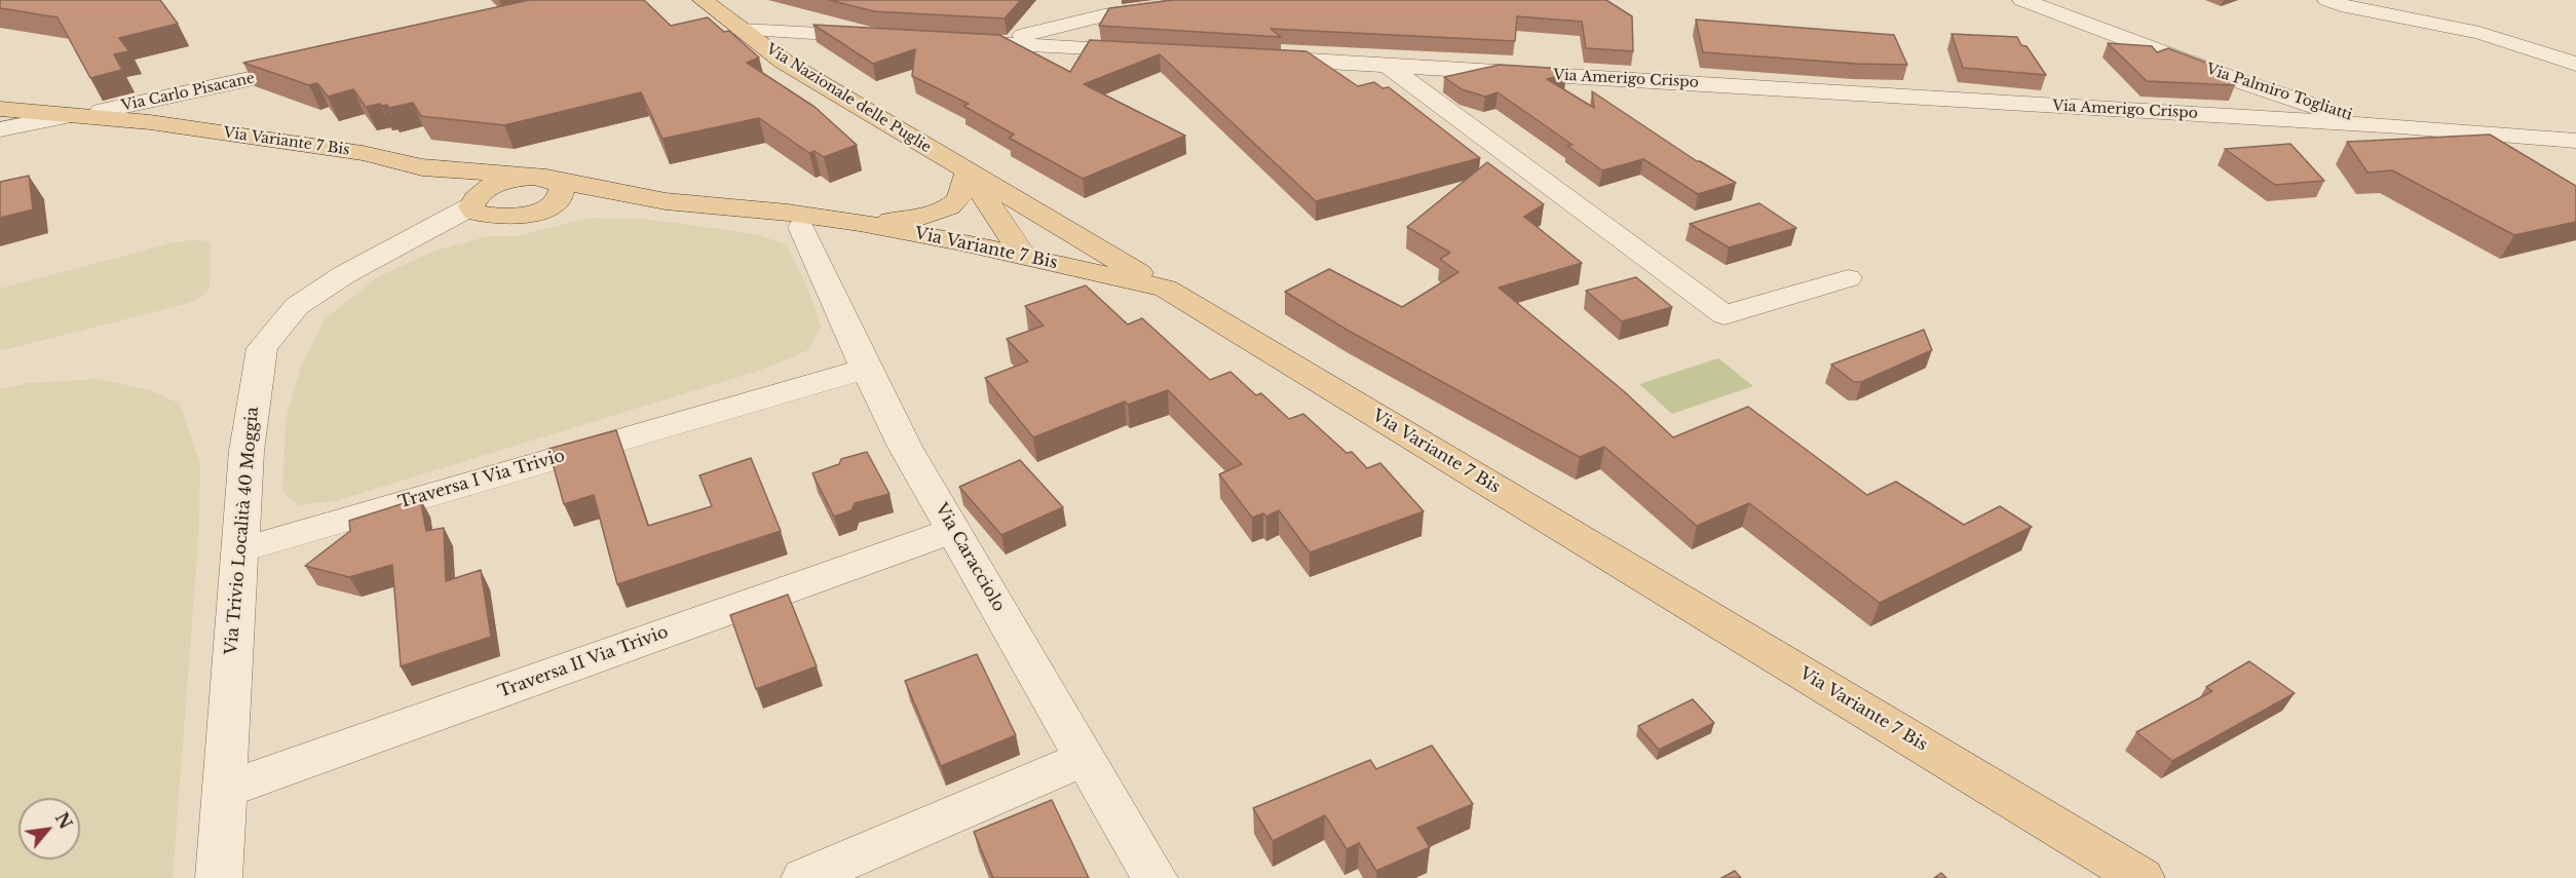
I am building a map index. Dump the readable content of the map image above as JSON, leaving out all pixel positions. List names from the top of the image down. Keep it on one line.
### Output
{"streets":{"main road":["Via Nazionale delle Puglie","Via Variante 7 Bis"],"street":["Via Amerigo Crispo","Via Carlo Pisacane","Via Palmiro Togliatti","Traversa I Via Trivio","Via Trivio Località 40 Moggia","Via Caracciolo","Traversa II Via Trivio"]},"crossings":[["Via Amerigo Crispo","Via Palmiro Togliatti"],["Via Carlo Pisacane","Via Variante 7 Bis"],["Via Nazionale delle Puglie","Via Variante 7 Bis"],["Via Variante 7 Bis","Via Trivio Località 40 Moggia"],["Traversa I Via Trivio","Via Trivio Località 40 Moggia"],["Traversa I Via Trivio","Via Caracciolo"],["Via Trivio Località 40 Moggia","Traversa II Via Trivio"]],"north":"top right"}
